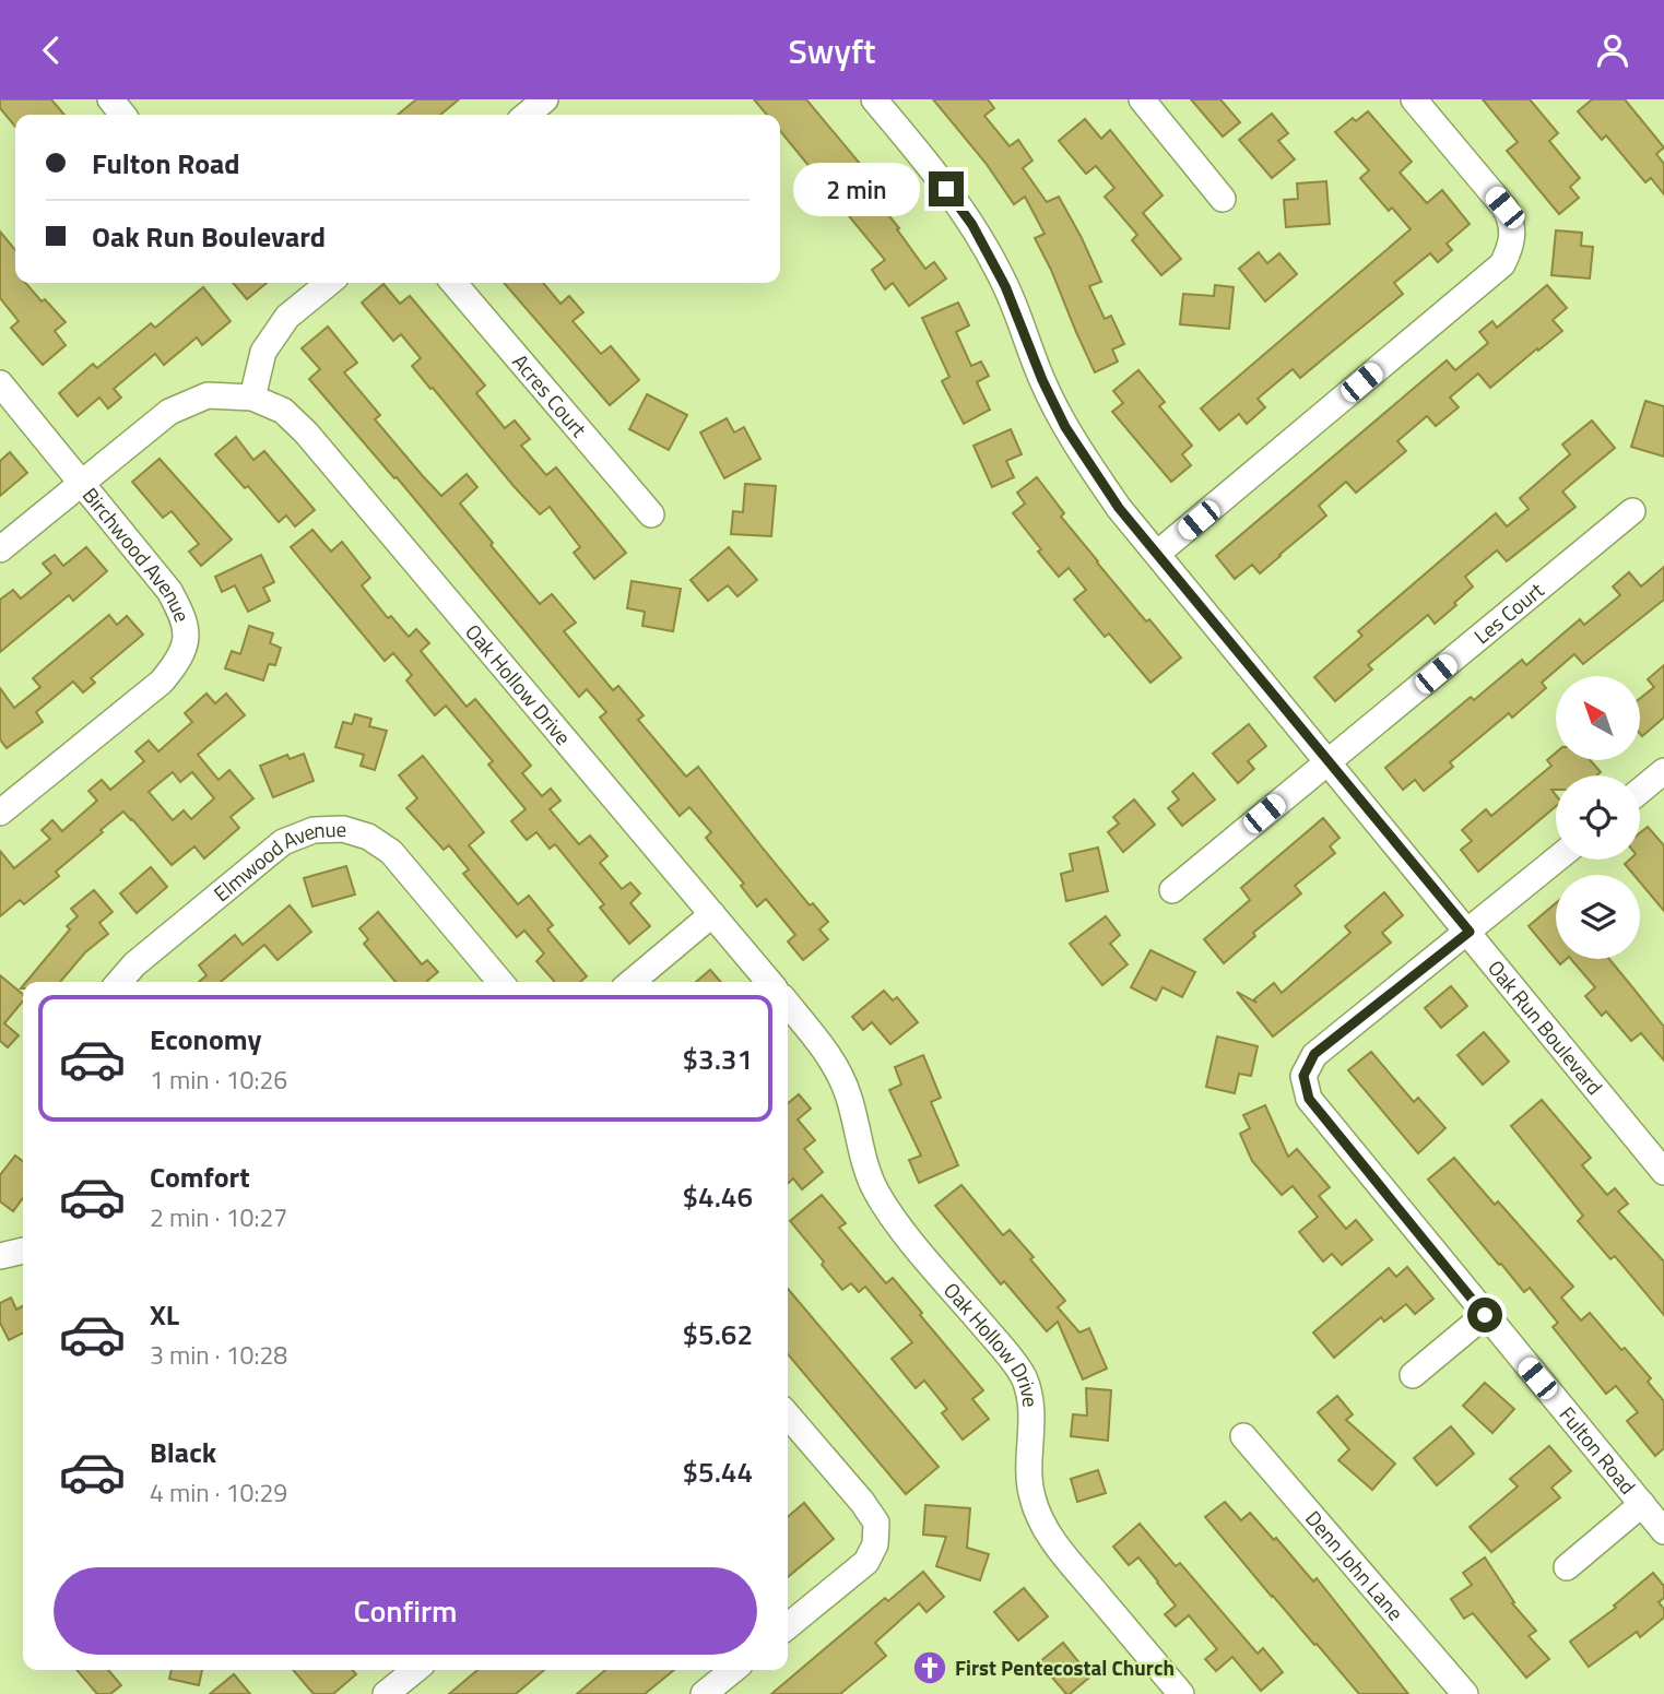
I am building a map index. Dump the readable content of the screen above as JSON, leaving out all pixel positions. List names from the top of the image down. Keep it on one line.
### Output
{"streets":{"street":["Acres Court","Birchwood Avenue","Les Court","Oak Hollow Drive","Elmwood Avenue","Oak Run Boulevard","Fulton Road","Denn John Lane"]},"crossings":[["Les Court","Oak Run Boulevard"],["Oak Run Boulevard","Fulton Road"]],"places":{"church":["First Pentecostal Church"]},"north":"top left","page":{"header":"Swyft","banner":["Fulton Road","Oak Run Boulevard"],"bubble":"2 min","list":[{"name":"Economy","note":"1 min · 10:26","value":"$3.31"},{"name":"Comfort","note":"2 min · 10:27","value":"$4.46"},{"name":"XL","note":"3 min · 10:28","value":"$5.62"},{"name":"Black","note":"4 min · 10:29","value":"$5.44"}],"buttons":"Confirm"}}
